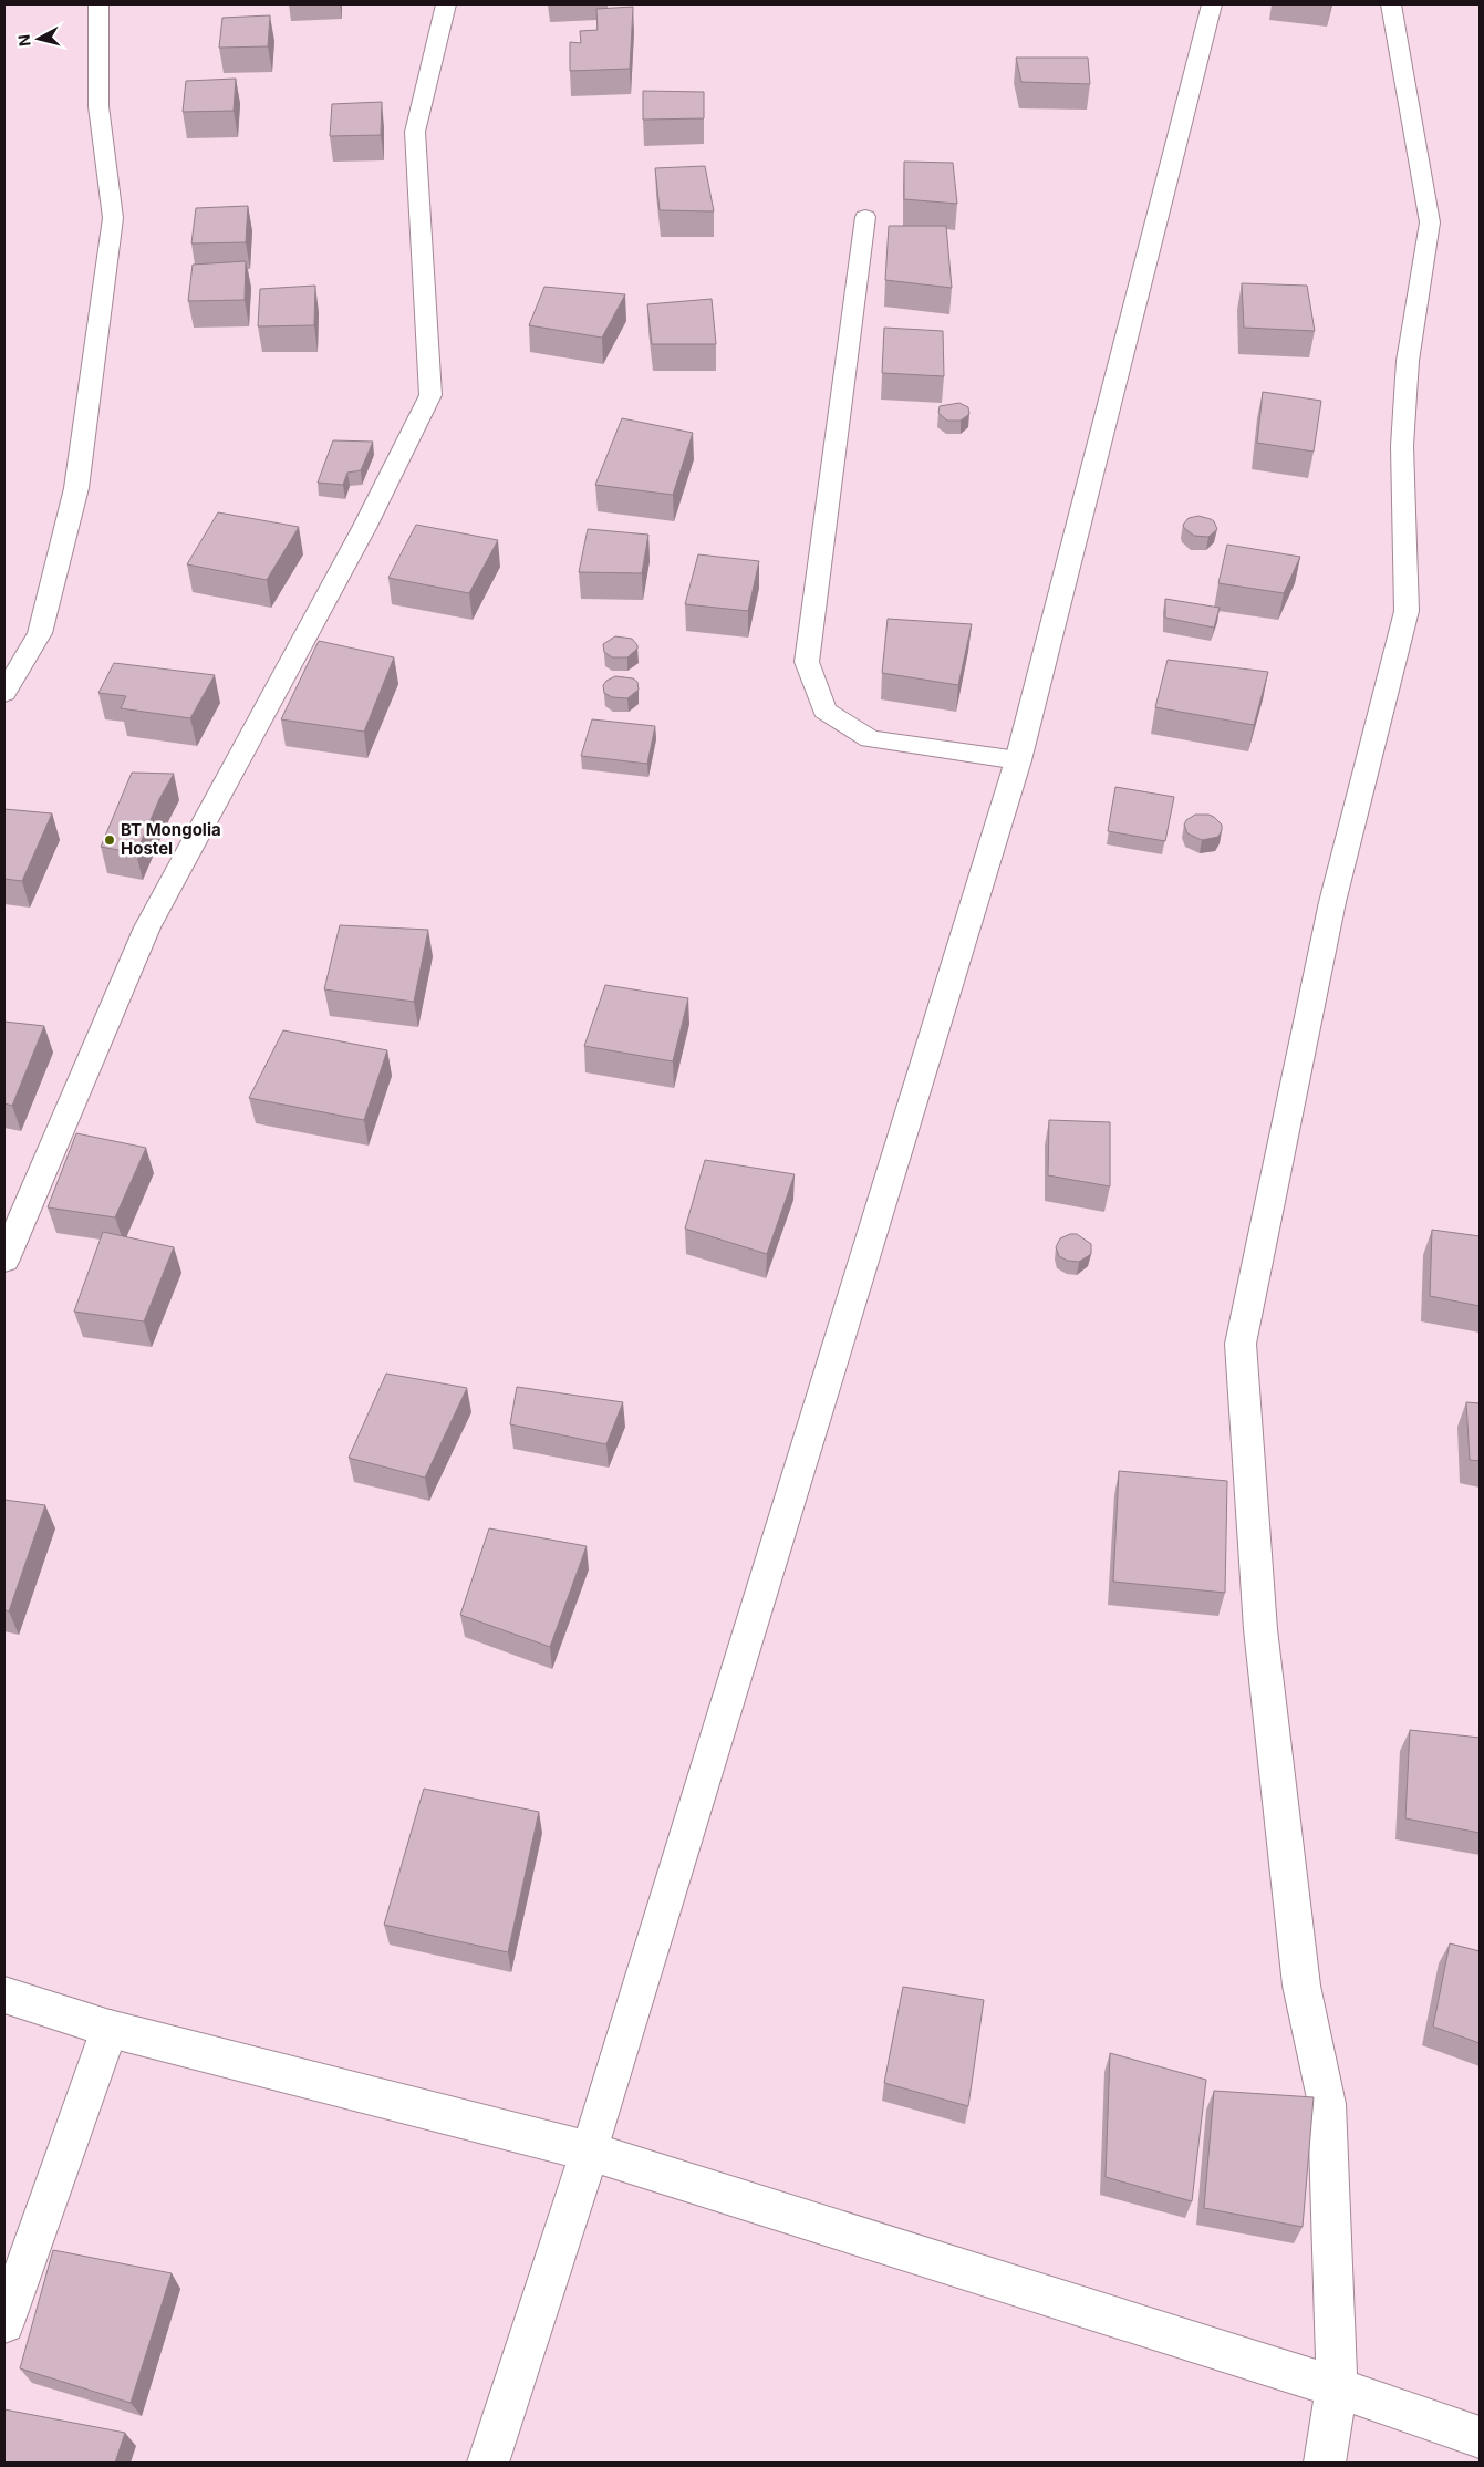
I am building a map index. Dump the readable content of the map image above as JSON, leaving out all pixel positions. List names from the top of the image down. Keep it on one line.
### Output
{"places":["BT Mongolia Hostel"],"north":"left"}
